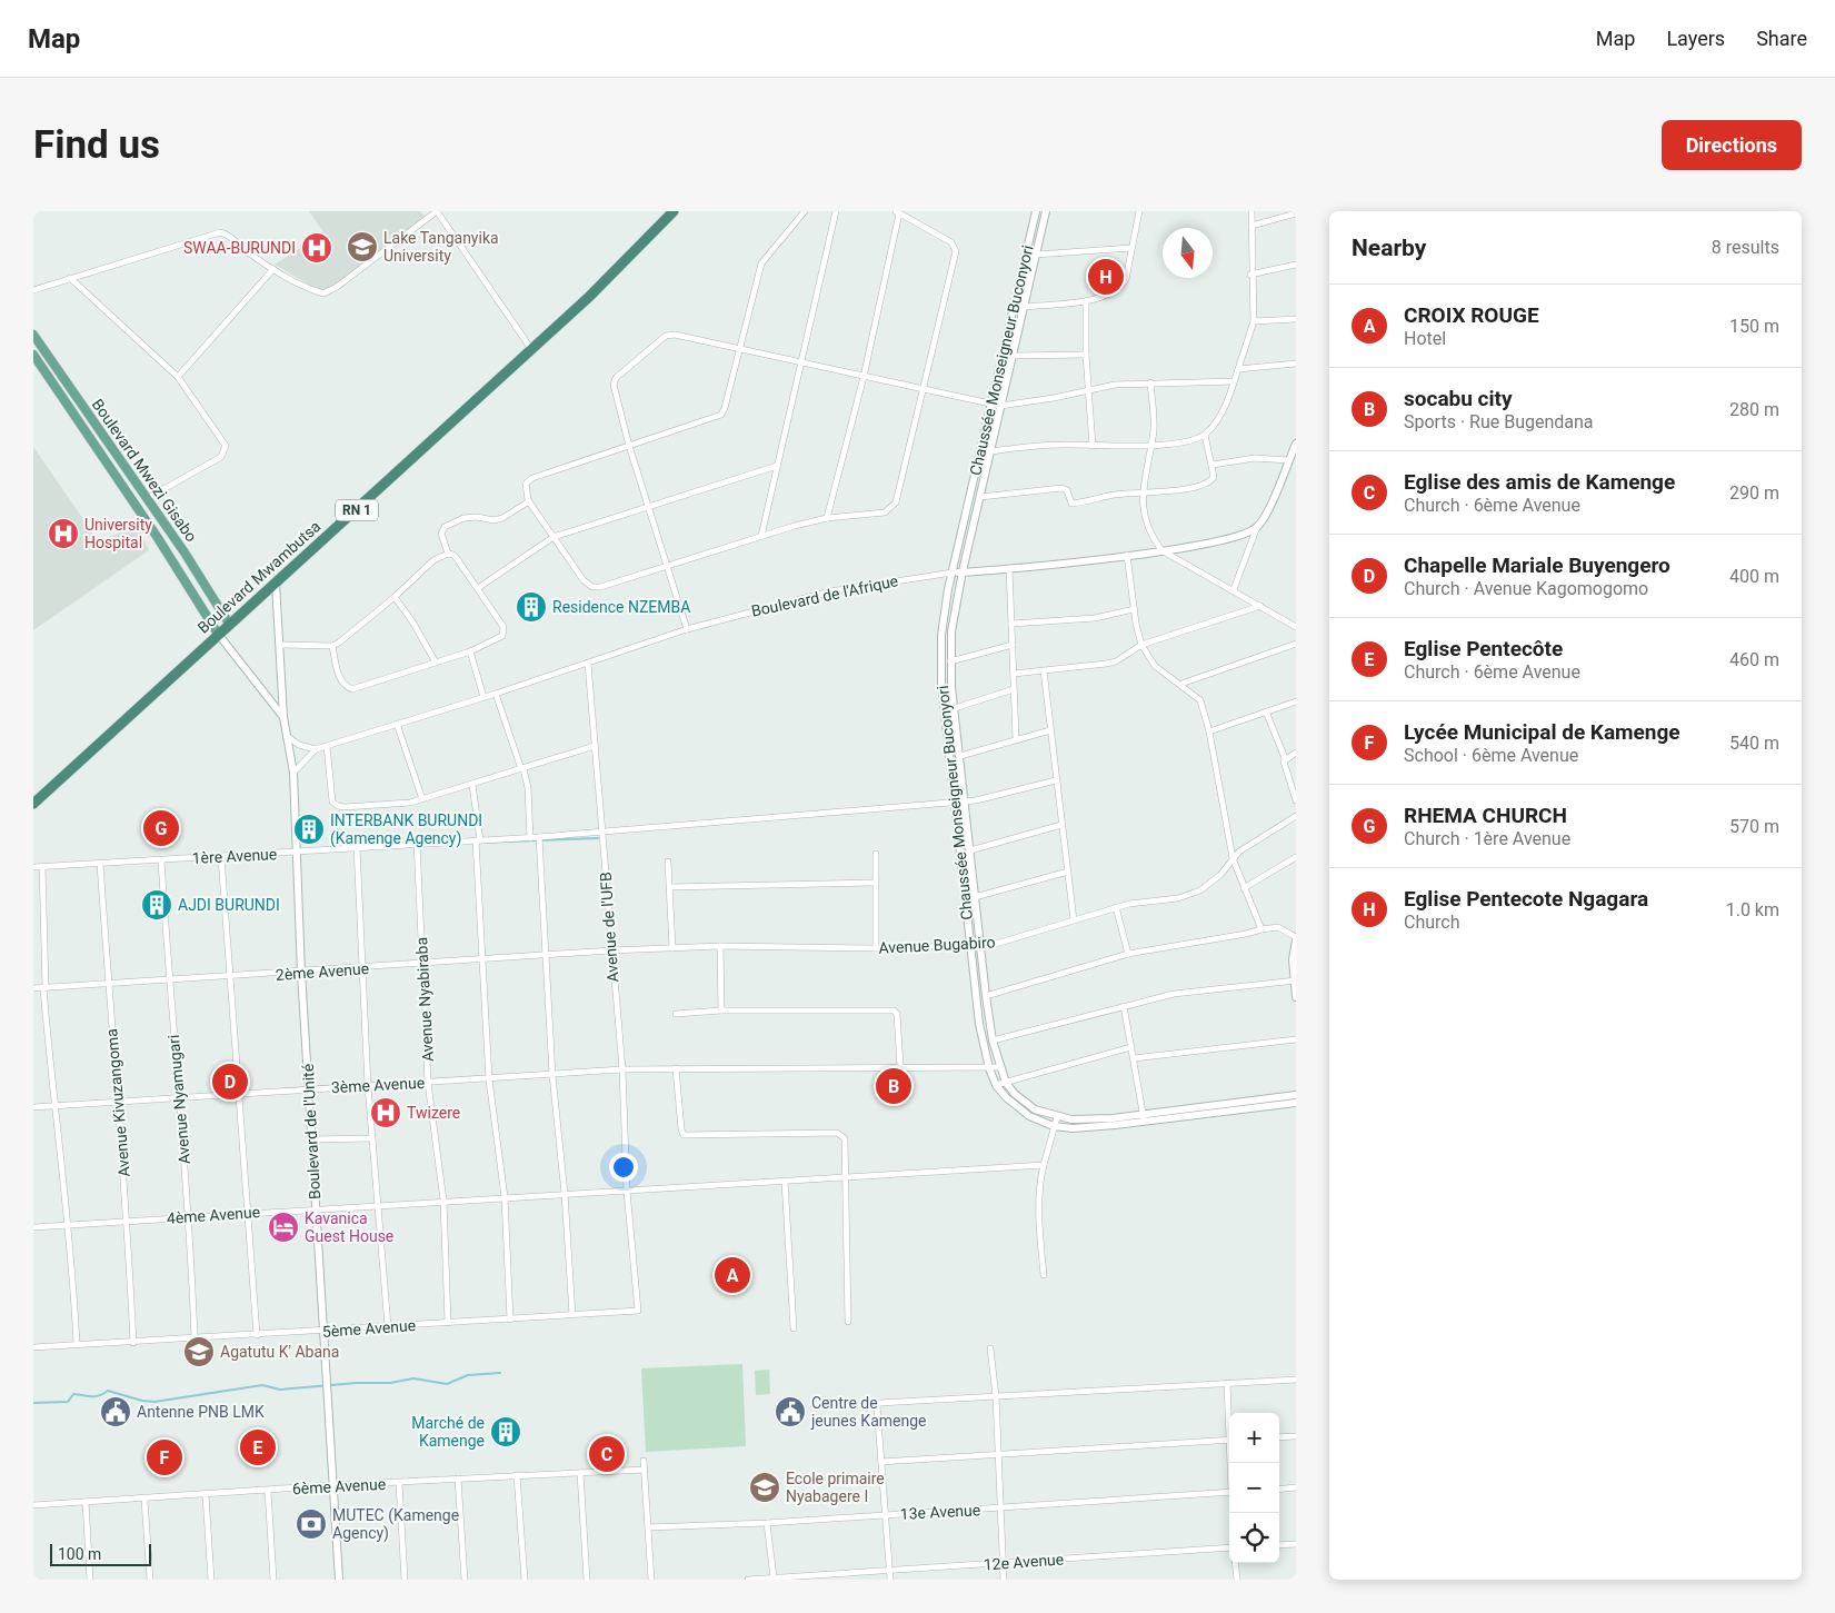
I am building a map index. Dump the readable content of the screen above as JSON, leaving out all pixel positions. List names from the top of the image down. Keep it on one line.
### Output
{"streets":{"highway":["RN 1","Boulevard Mwambutsa"],"main road":["Boulevard Mwezi Gisabo"],"street":["Chaussée Monseigneur Buconyori","Boulevard de l'Afrique","1ère Avenue","Avenue de l'UFB","Avenue Bugabiro","2ème Avenue","Avenue Nyabiraba","3ème Avenue","Avenue Nyamugari","Avenue Kivuzangoma","Boulevard de l'Unité","4ème Avenue","5ème Avenue","6ème Avenue","13e Avenue","12e Avenue"]},"crossings":[["Chaussée Monseigneur Buconyori","Boulevard de l'Afrique"],["Chaussée Monseigneur Buconyori","1ère Avenue"],["Chaussée Monseigneur Buconyori","Avenue Bugabiro"],["Chaussée Monseigneur Buconyori","3ème Avenue"],["Boulevard Mwezi Gisabo","Boulevard Mwambutsa"],["Boulevard Mwezi Gisabo","Boulevard de l'Unité"],["Boulevard Mwambutsa","Boulevard de l'Unité"],["Boulevard de l'Afrique","Avenue de l'UFB"],["Boulevard de l'Afrique","Boulevard de l'Unité"],["1ère Avenue","Avenue de l'UFB"],["1ère Avenue","Avenue Nyabiraba"],["1ère Avenue","Avenue Nyamugari"],["1ère Avenue","Avenue Kivuzangoma"],["1ère Avenue","Boulevard de l'Unité"],["Avenue de l'UFB","Avenue Bugabiro"],["Avenue de l'UFB","2ème Avenue"],["Avenue de l'UFB","3ème Avenue"],["Avenue de l'UFB","4ème Avenue"],["Avenue de l'UFB","5ème Avenue"],["Avenue Bugabiro","2ème Avenue"],["2ème Avenue","Avenue Nyabiraba"],["2ème Avenue","Avenue Nyamugari"],["2ème Avenue","Avenue Kivuzangoma"],["2ème Avenue","Boulevard de l'Unité"],["Avenue Nyabiraba","3ème Avenue"],["Avenue Nyabiraba","4ème Avenue"],["Avenue Nyabiraba","5ème Avenue"],["3ème Avenue","Avenue Nyamugari"],["3ème Avenue","Avenue Kivuzangoma"],["3ème Avenue","Boulevard de l'Unité"],["Avenue Nyamugari","4ème Avenue"],["Avenue Nyamugari","5ème Avenue"],["Avenue Kivuzangoma","4ème Avenue"],["Avenue Kivuzangoma","5ème Avenue"],["Boulevard de l'Unité","4ème Avenue"],["Boulevard de l'Unité","5ème Avenue"],["Boulevard de l'Unité","6ème Avenue"]],"places":{"school or university":["Lake Tanganyika University","Agatutu K' Abana","Ecole primaire Nyabagere I"],"hospital":["SWAA-BURUNDI","University Hospital","Twizere"],"building":["Residence NZEMBA","INTERBANK BURUNDI (Kamenge Agency)","AJDI BURUNDI","Marché de Kamenge"],"hotel":["Kavanica Guest House"],"public building":["Antenne PNB LMK","Centre de jeunes Kamenge"],"bank":["MUTEC (Kamenge Agency)"]},"scale_bar":"100 m","north":"bottom","page":{"header":"Map","nav":["Map","Layers","Share"],"buttons":"Directions","title":"Find us","heading":["Nearby","8 results"],"pins":["H","G","D","B","A","E","C","F"],"list":[{"mark":"A","name":"CROIX ROUGE","note":"Hotel","value":"150 m"},{"mark":"B","name":"socabu city","note":"Sports · Rue Bugendana","value":"280 m"},{"mark":"C","name":"Eglise des amis de Kamenge","note":"Church · 6ème Avenue","value":"290 m"},{"mark":"D","name":"Chapelle Mariale Buyengero","note":"Church · Avenue Kagomogomo","value":"400 m"},{"mark":"E","name":"Eglise Pentecôte","note":"Church · 6ème Avenue","value":"460 m"},{"mark":"F","name":"Lycée Municipal de Kamenge","note":"School · 6ème Avenue","value":"540 m"},{"mark":"G","name":"RHEMA CHURCH","note":"Church · 1ère Avenue","value":"570 m"},{"mark":"H","name":"Eglise Pentecote Ngagara","note":"Church","value":"1.0 km"}],"map_buttons":["+","−"],"scale":"100 m"}}
